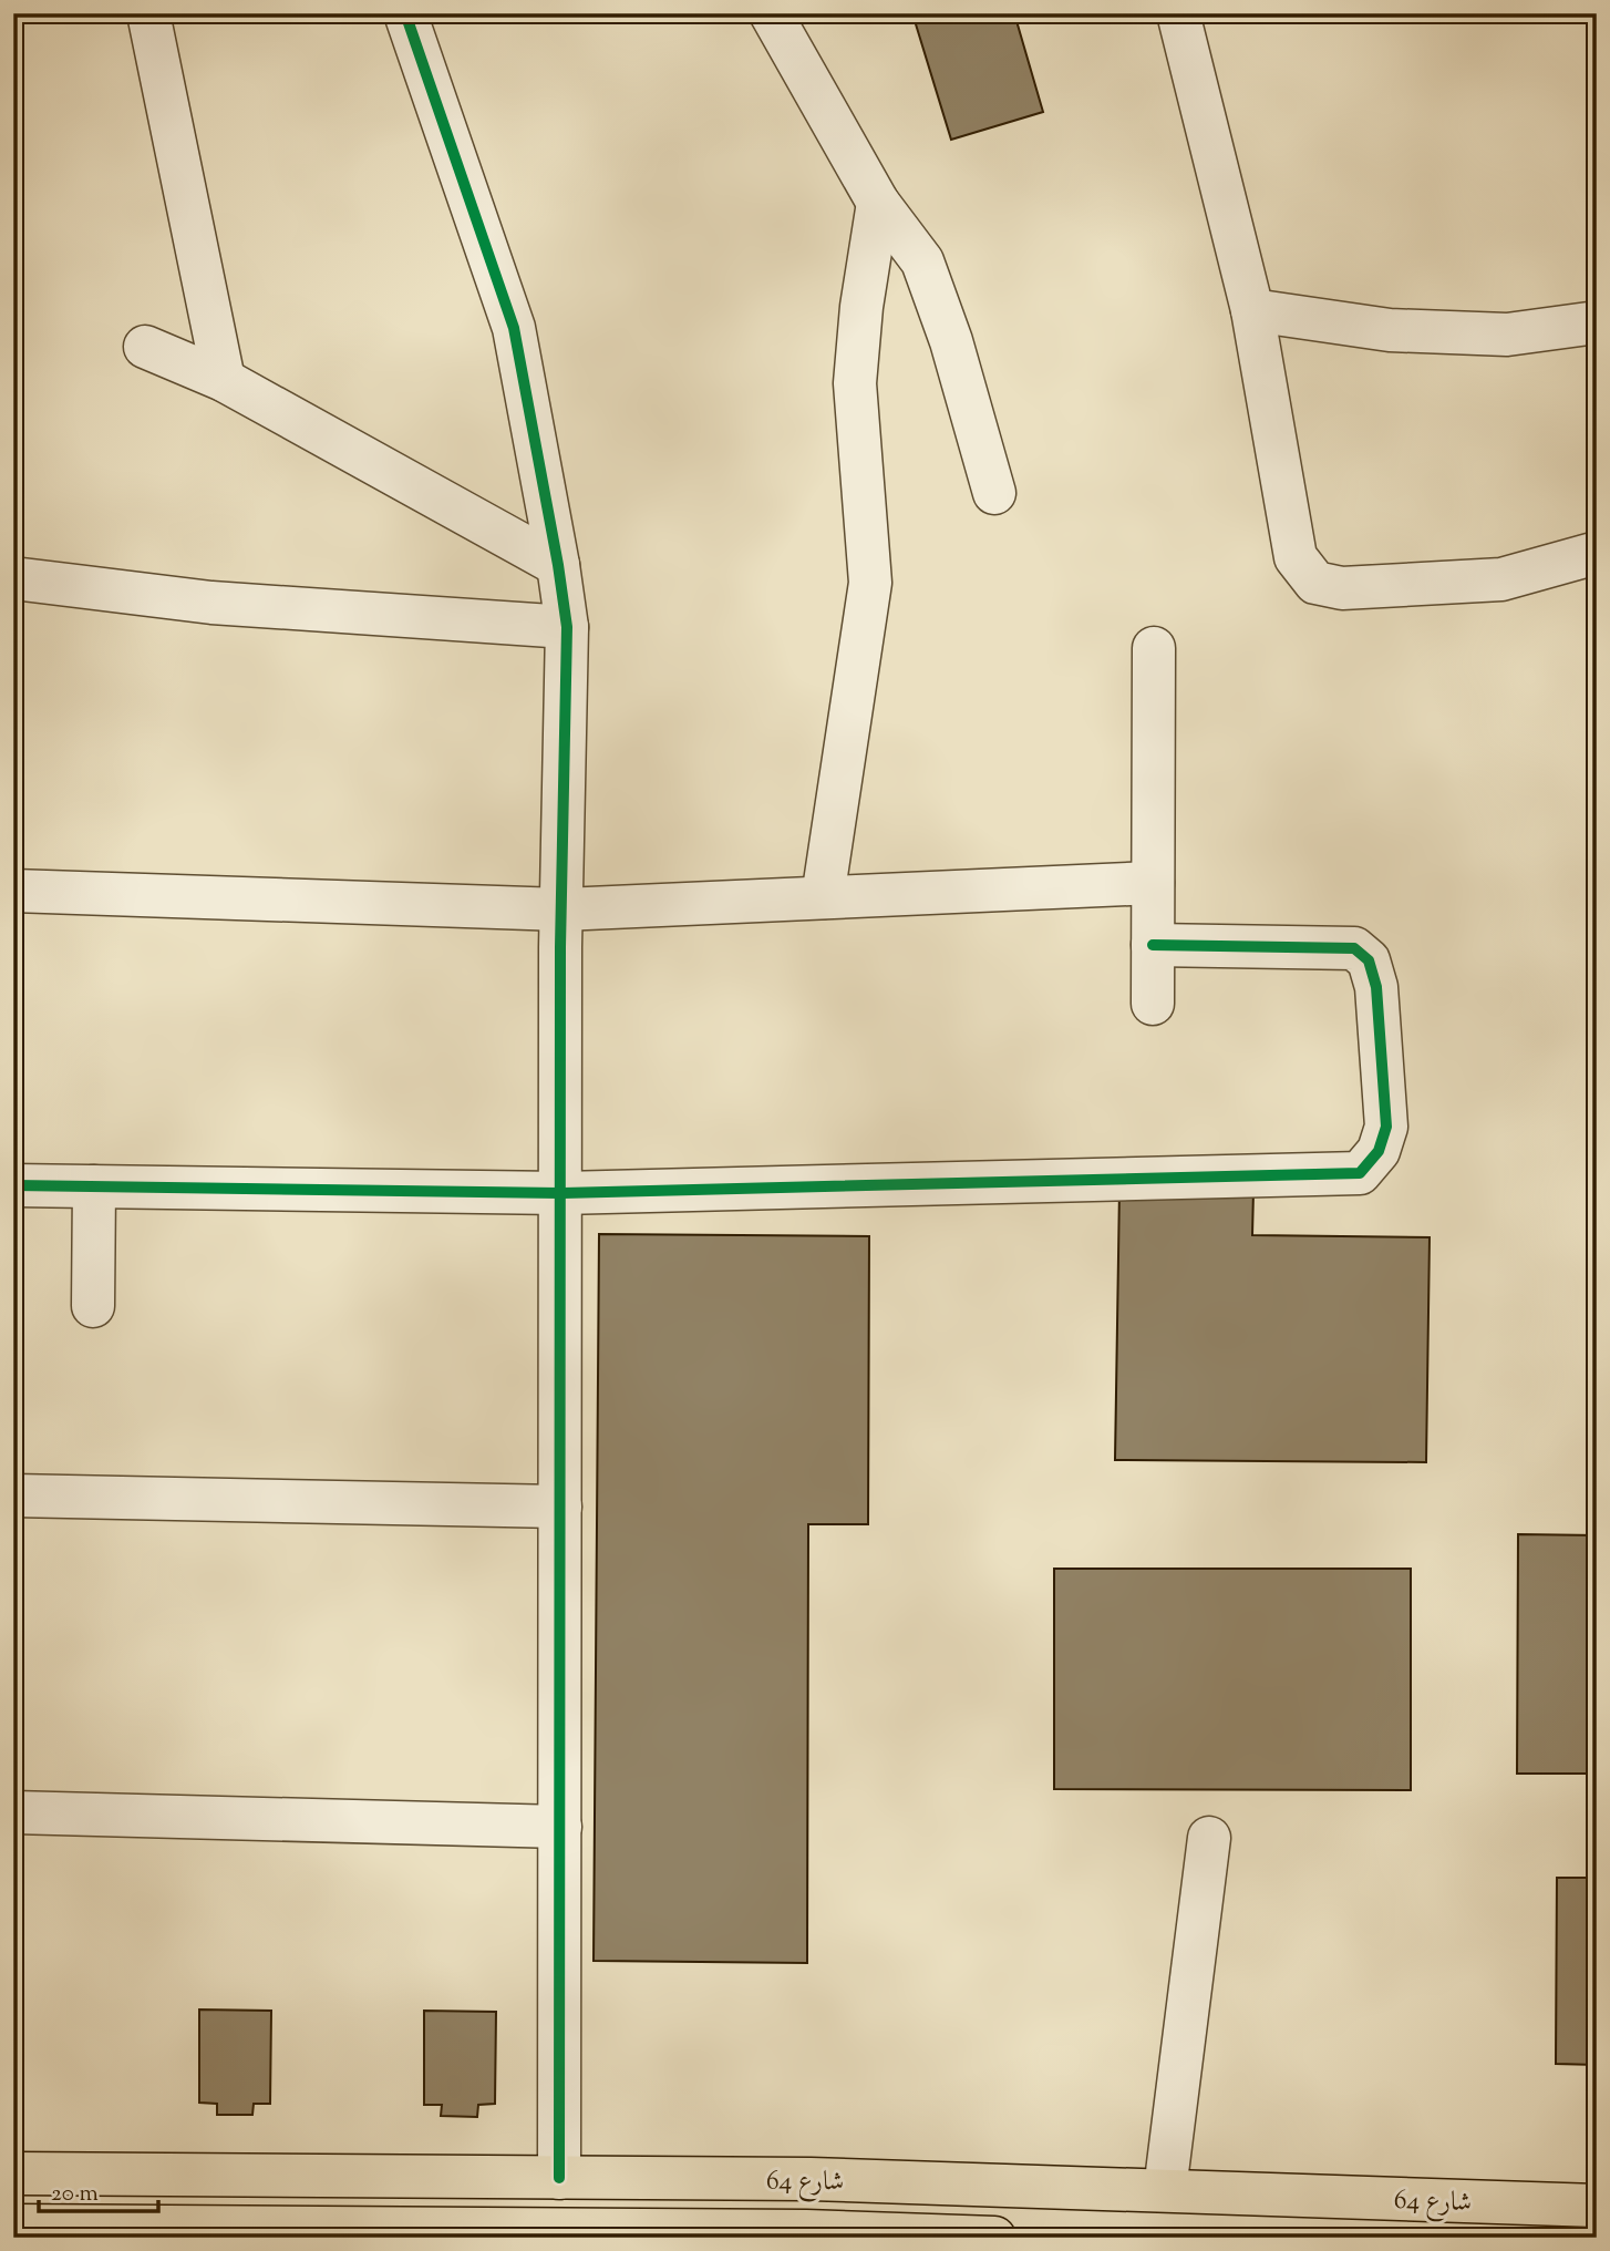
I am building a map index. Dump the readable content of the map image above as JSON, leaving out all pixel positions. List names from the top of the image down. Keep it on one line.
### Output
{"streets":{"main road":["شارع 64"]},"scale_bar":"20 m"}
